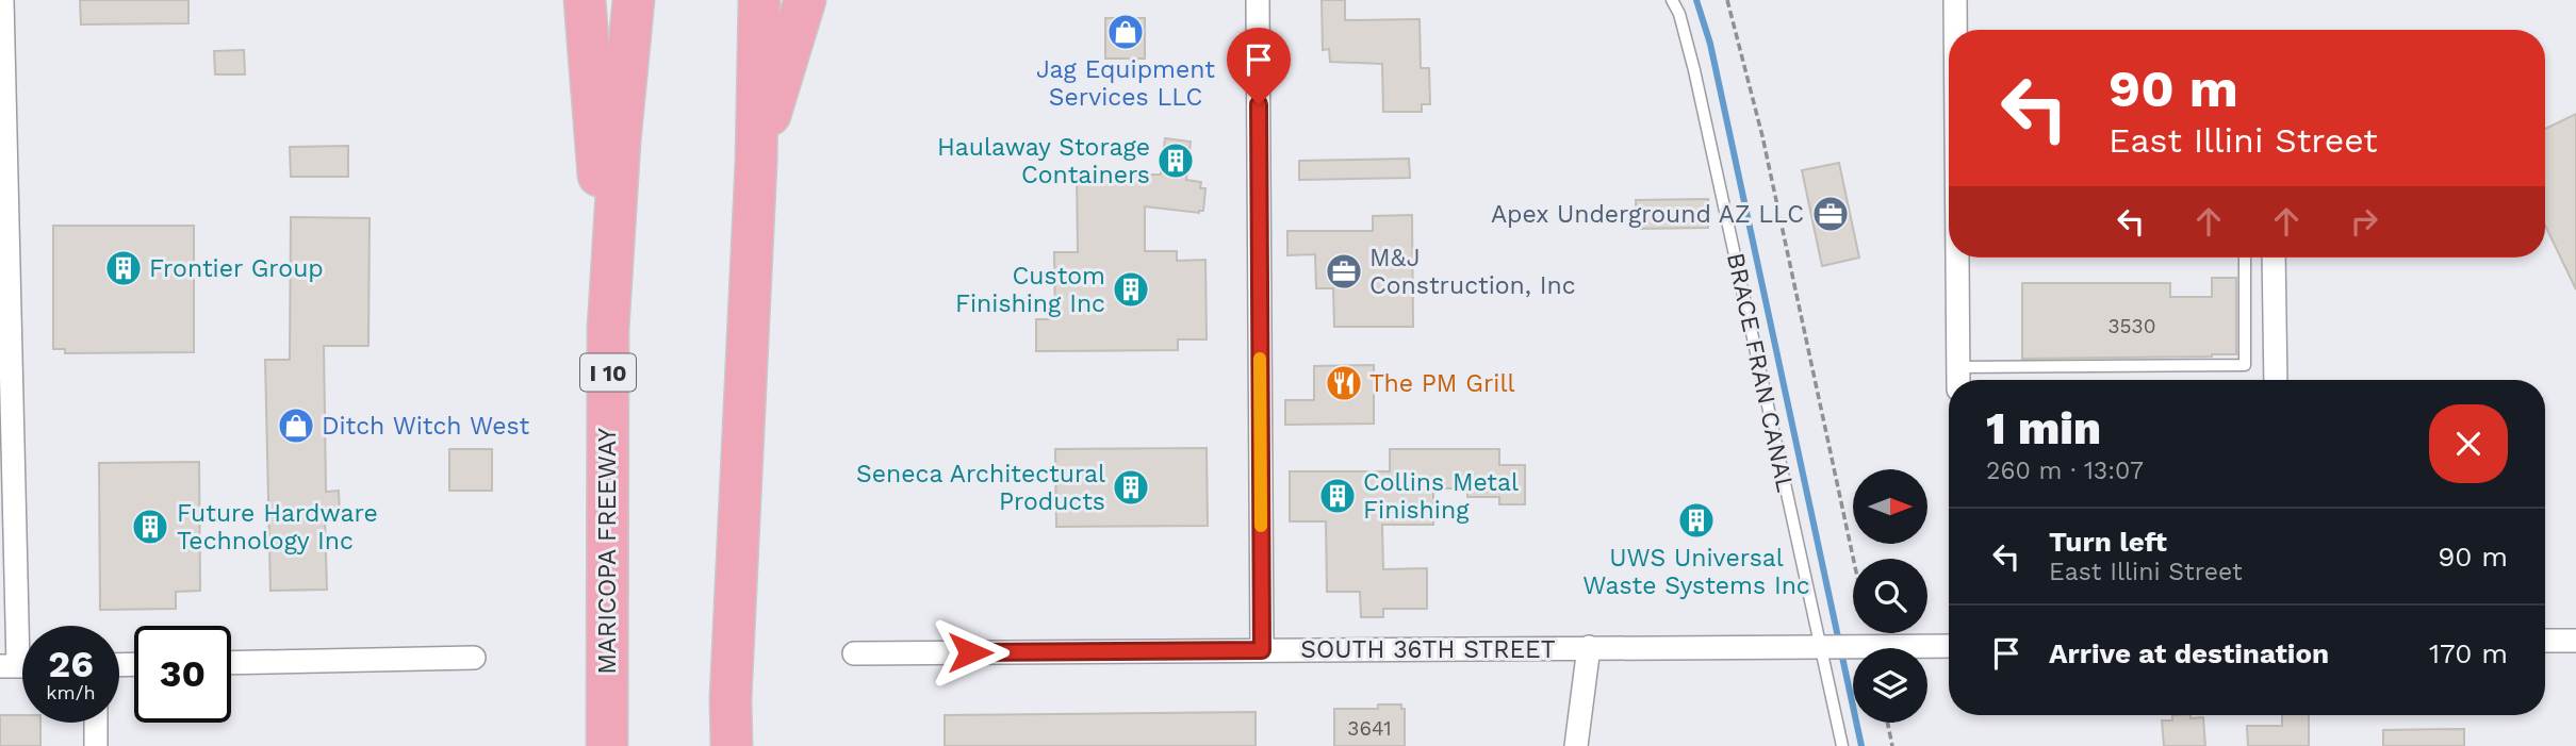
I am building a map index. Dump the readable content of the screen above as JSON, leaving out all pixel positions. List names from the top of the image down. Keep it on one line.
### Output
{"streets":{"highway":["I 10","MARICOPA FREEWAY"],"street":["SOUTH 36TH STREET"],"lane":["BRACE FRAN CANAL"]},"crossings":[["BRACE FRAN CANAL","SOUTH 36TH STREET"]],"places":{"shop":["Jag Equipment Services LLC","Ditch Witch West"],"building":["Haulaway Storage Containers","Frontier Group","Custom Finishing Inc","Seneca Architectural Products","Collins Metal Finishing","UWS Universal Waste Systems Inc","Future Hardware Technology Inc"],"office":["Apex Underground AZ LLC","M&J Construction, Inc"],"restaurant":["The PM Grill"]},"house_numbers":["3530","3641"],"north":"right","page":{"turn":["90 m","East Illini Street"],"heading":["1 min","260 m · 13:07"],"list":[{"name":"Turn left","note":"East Illini Street","value":"90 m"},{"name":"Arrive at destination","value":"170 m"}],"speed":"26 km/h","limit":"30"}}
